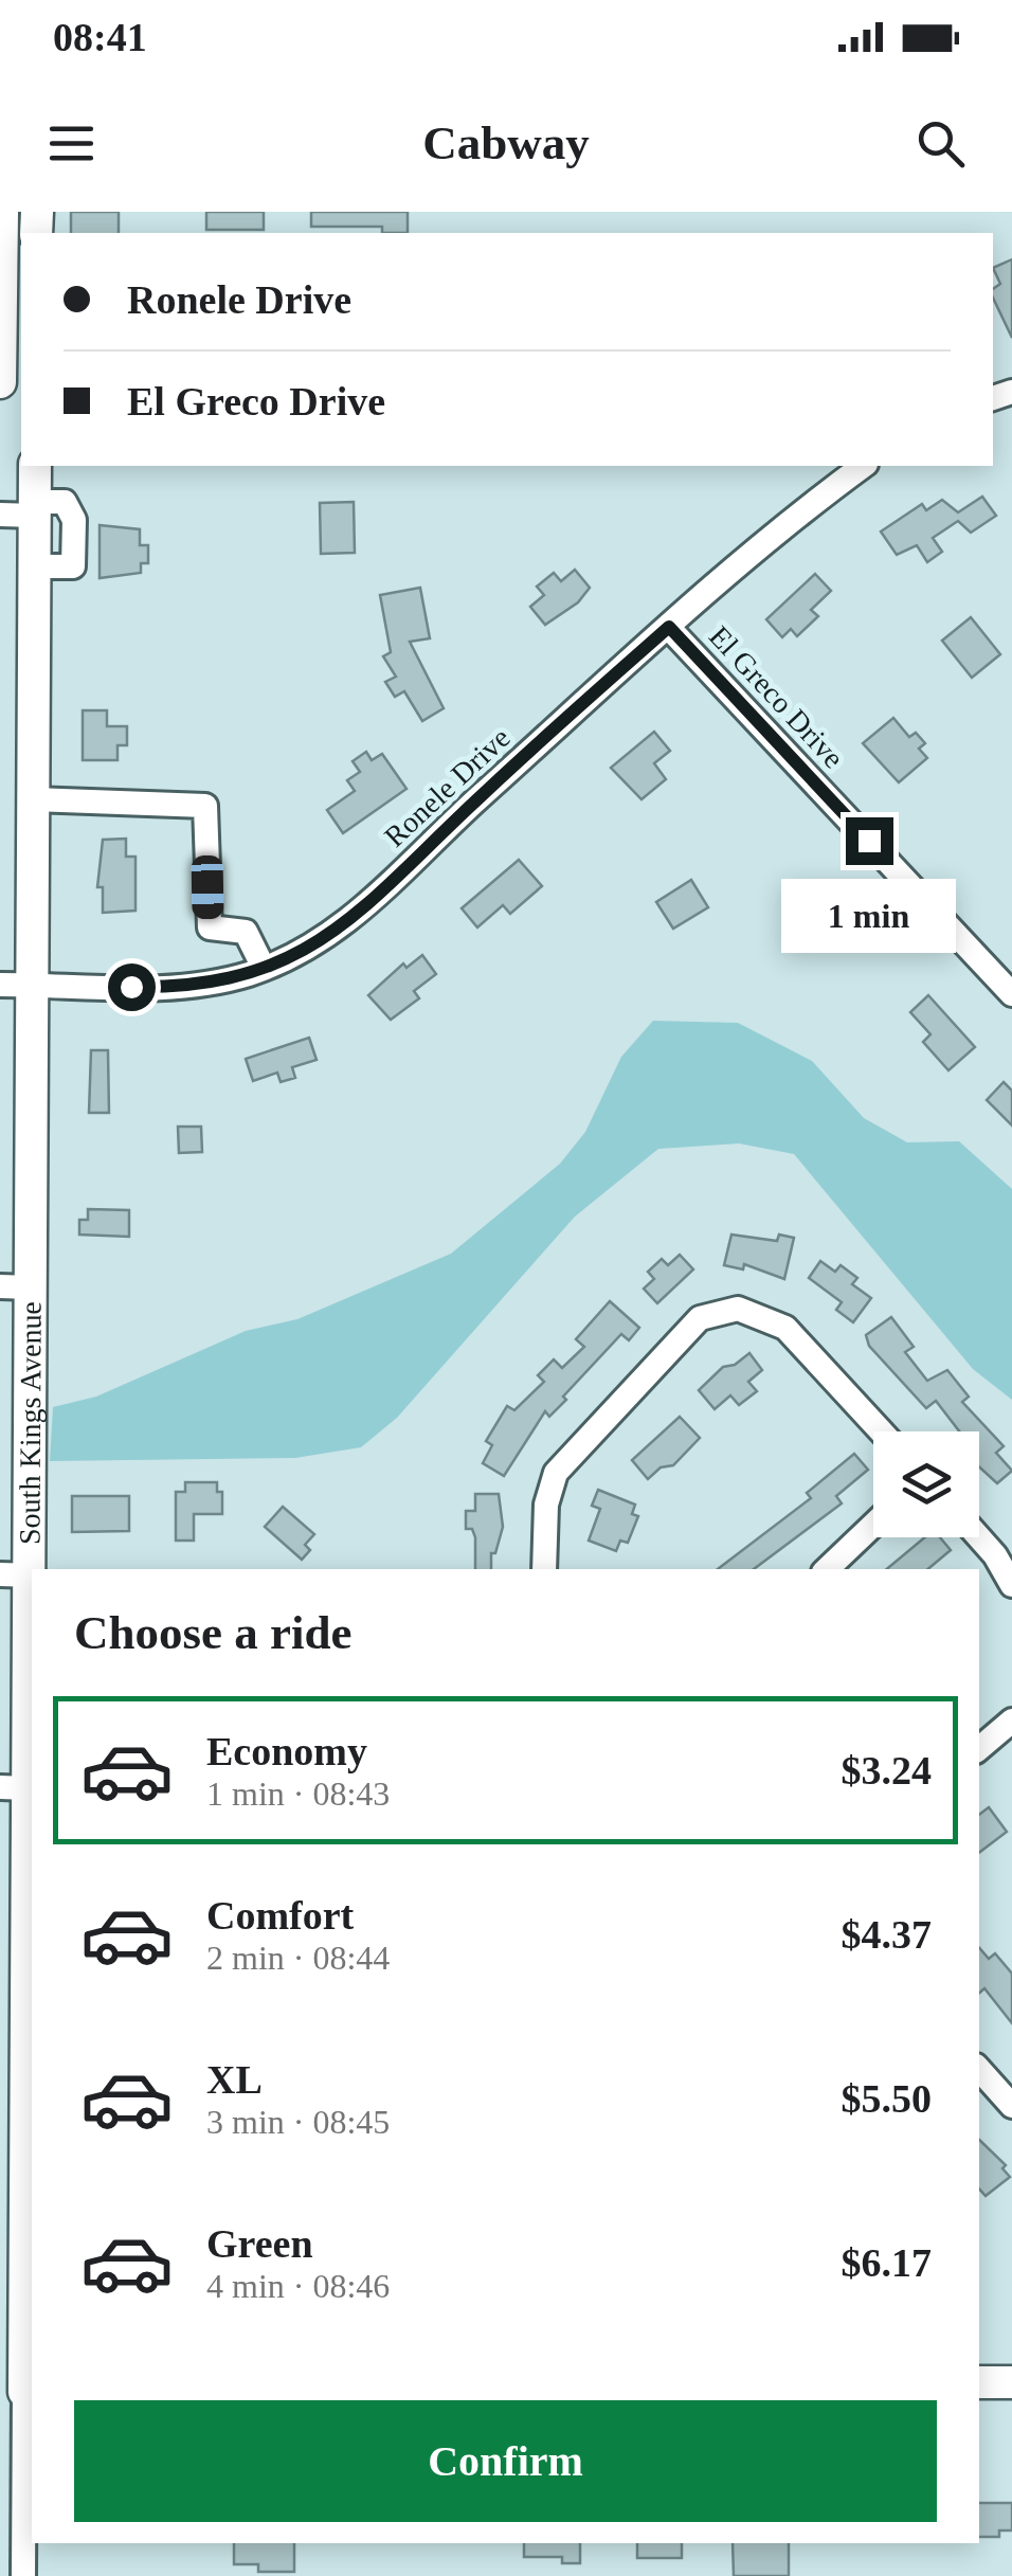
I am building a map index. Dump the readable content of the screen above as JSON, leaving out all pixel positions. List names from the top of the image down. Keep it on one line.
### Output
{"streets":{"main road":["South Kings Avenue"],"street":["El Greco Drive","Ronele Drive"]},"crossings":[["El Greco Drive","Ronele Drive"],["Ronele Drive","South Kings Avenue"]],"page":{"status":"08:41","header":"Cabway","banner":["Ronele Drive","El Greco Drive"],"bubble":"1 min","heading":"Choose a ride","list":[{"name":"Economy","note":"1 min · 08:43","value":"$3.24"},{"name":"Comfort","note":"2 min · 08:44","value":"$4.37"},{"name":"XL","note":"3 min · 08:45","value":"$5.50"},{"name":"Green","note":"4 min · 08:46","value":"$6.17"}],"buttons":"Confirm"}}
